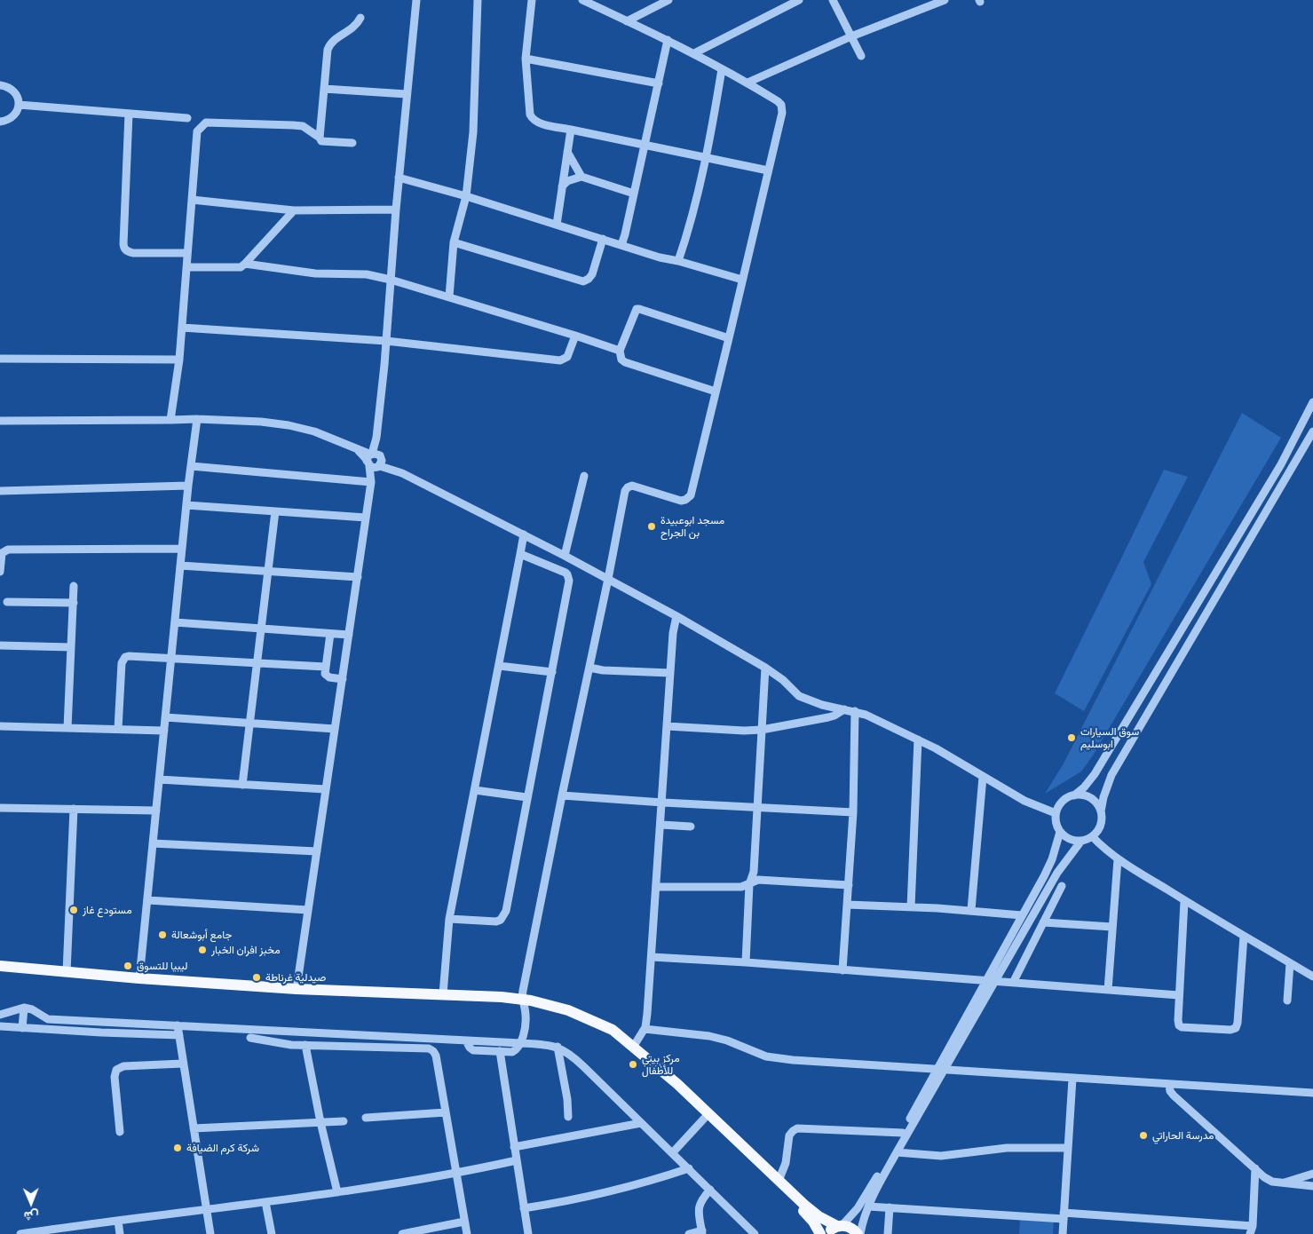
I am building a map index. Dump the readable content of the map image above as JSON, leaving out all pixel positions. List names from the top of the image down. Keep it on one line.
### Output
{"places":["مسجد ابوعبيدة بن الجراح","سوق السيارات ابوسليم","مستودع غاز","جامع أبوشعالة","مخبز افران الخبار","ليبيا للتسوق","صيدلية غرناطة","مركز بيتي للأطفال","مدرسة الحاراتي","شركة كرم الضيافة"],"north":"bottom"}
